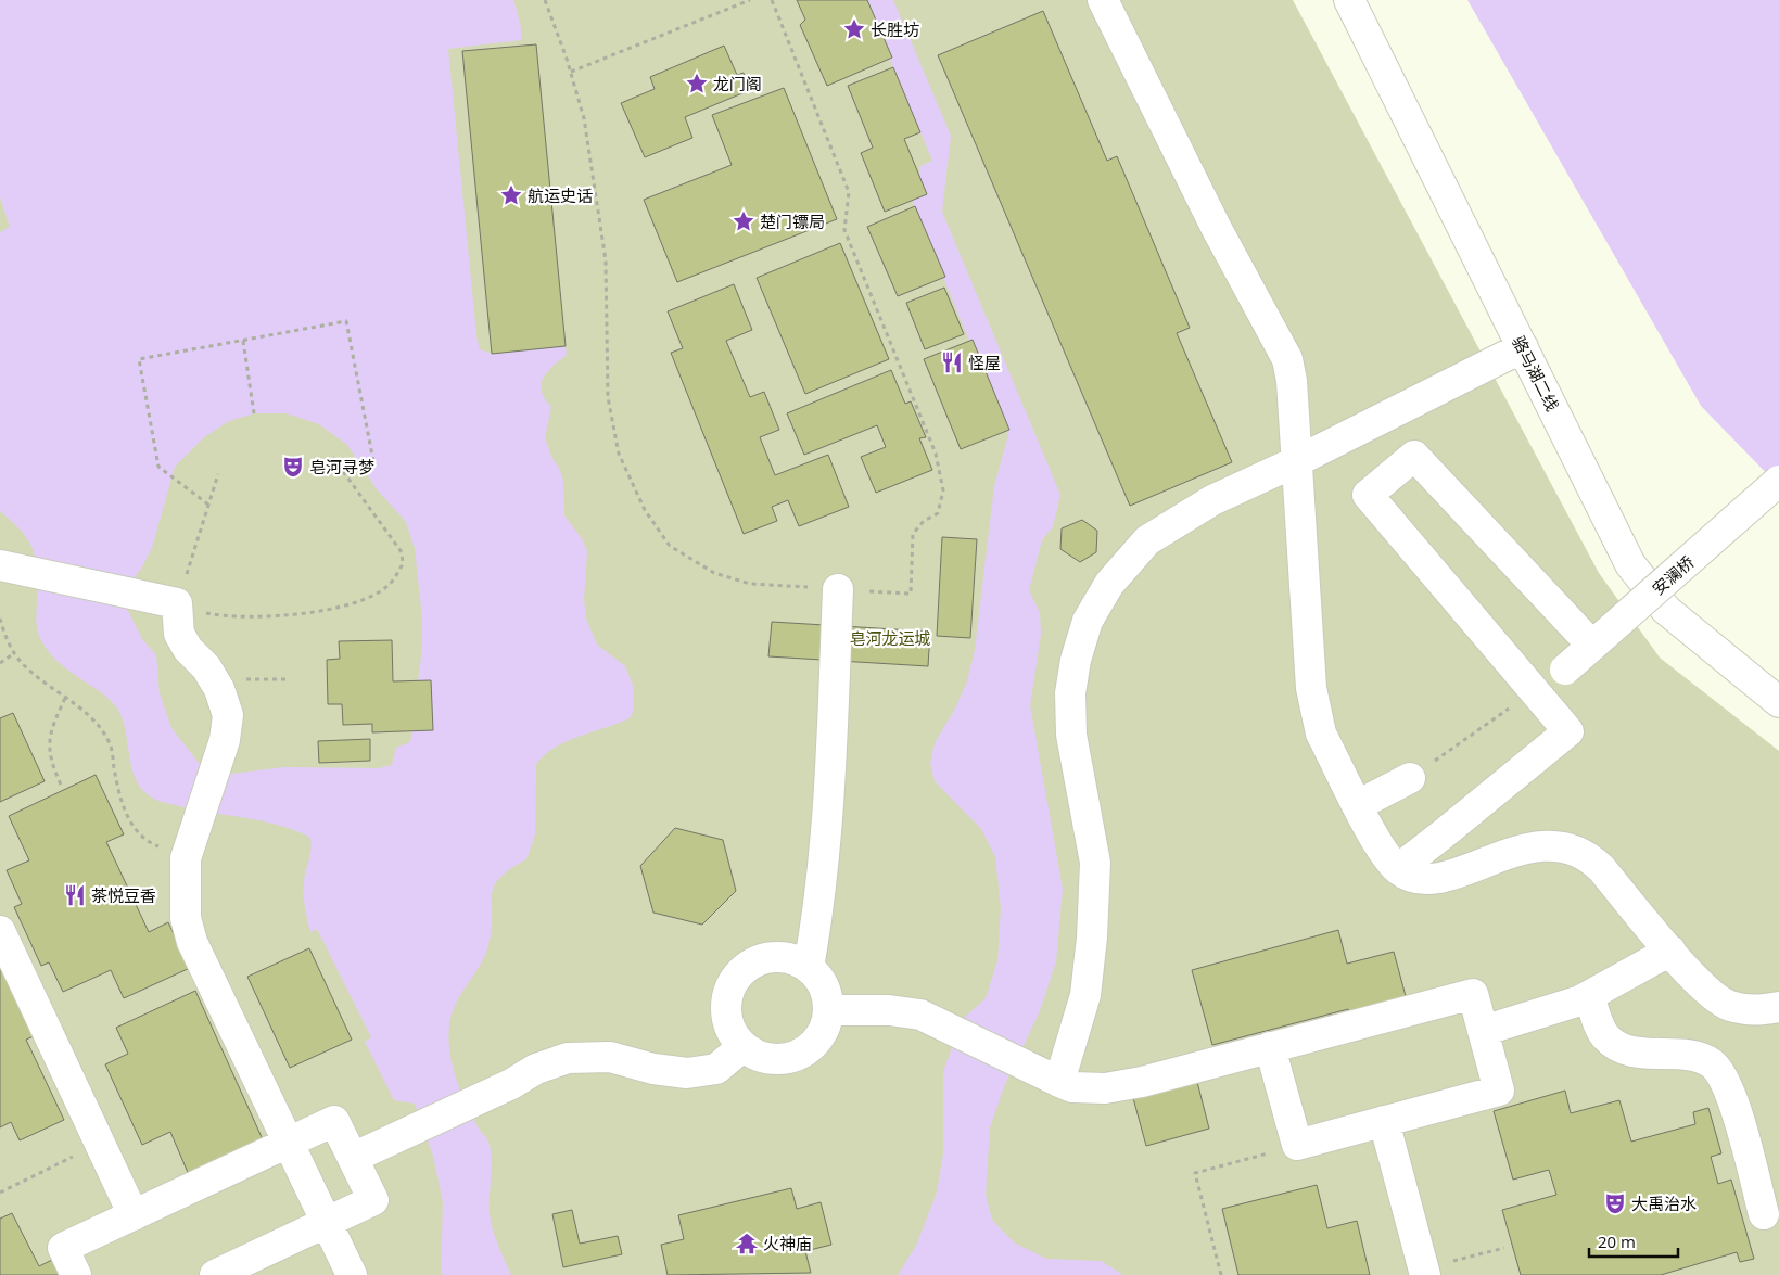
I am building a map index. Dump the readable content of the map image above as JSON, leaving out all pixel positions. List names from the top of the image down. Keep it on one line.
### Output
{"streets":{"street":["骆马湖二线","安澜桥"]},"parks":["皂河龙运城"],"places":{"place":["长胜坊","龙门阁","航运史话","楚门镖局"],"restaurant":["怪屋","茶悦豆香"],"theatre":["皂河寻梦","大禹治水"],"temple":["火神庙"]},"scale_bar":"20 m"}
